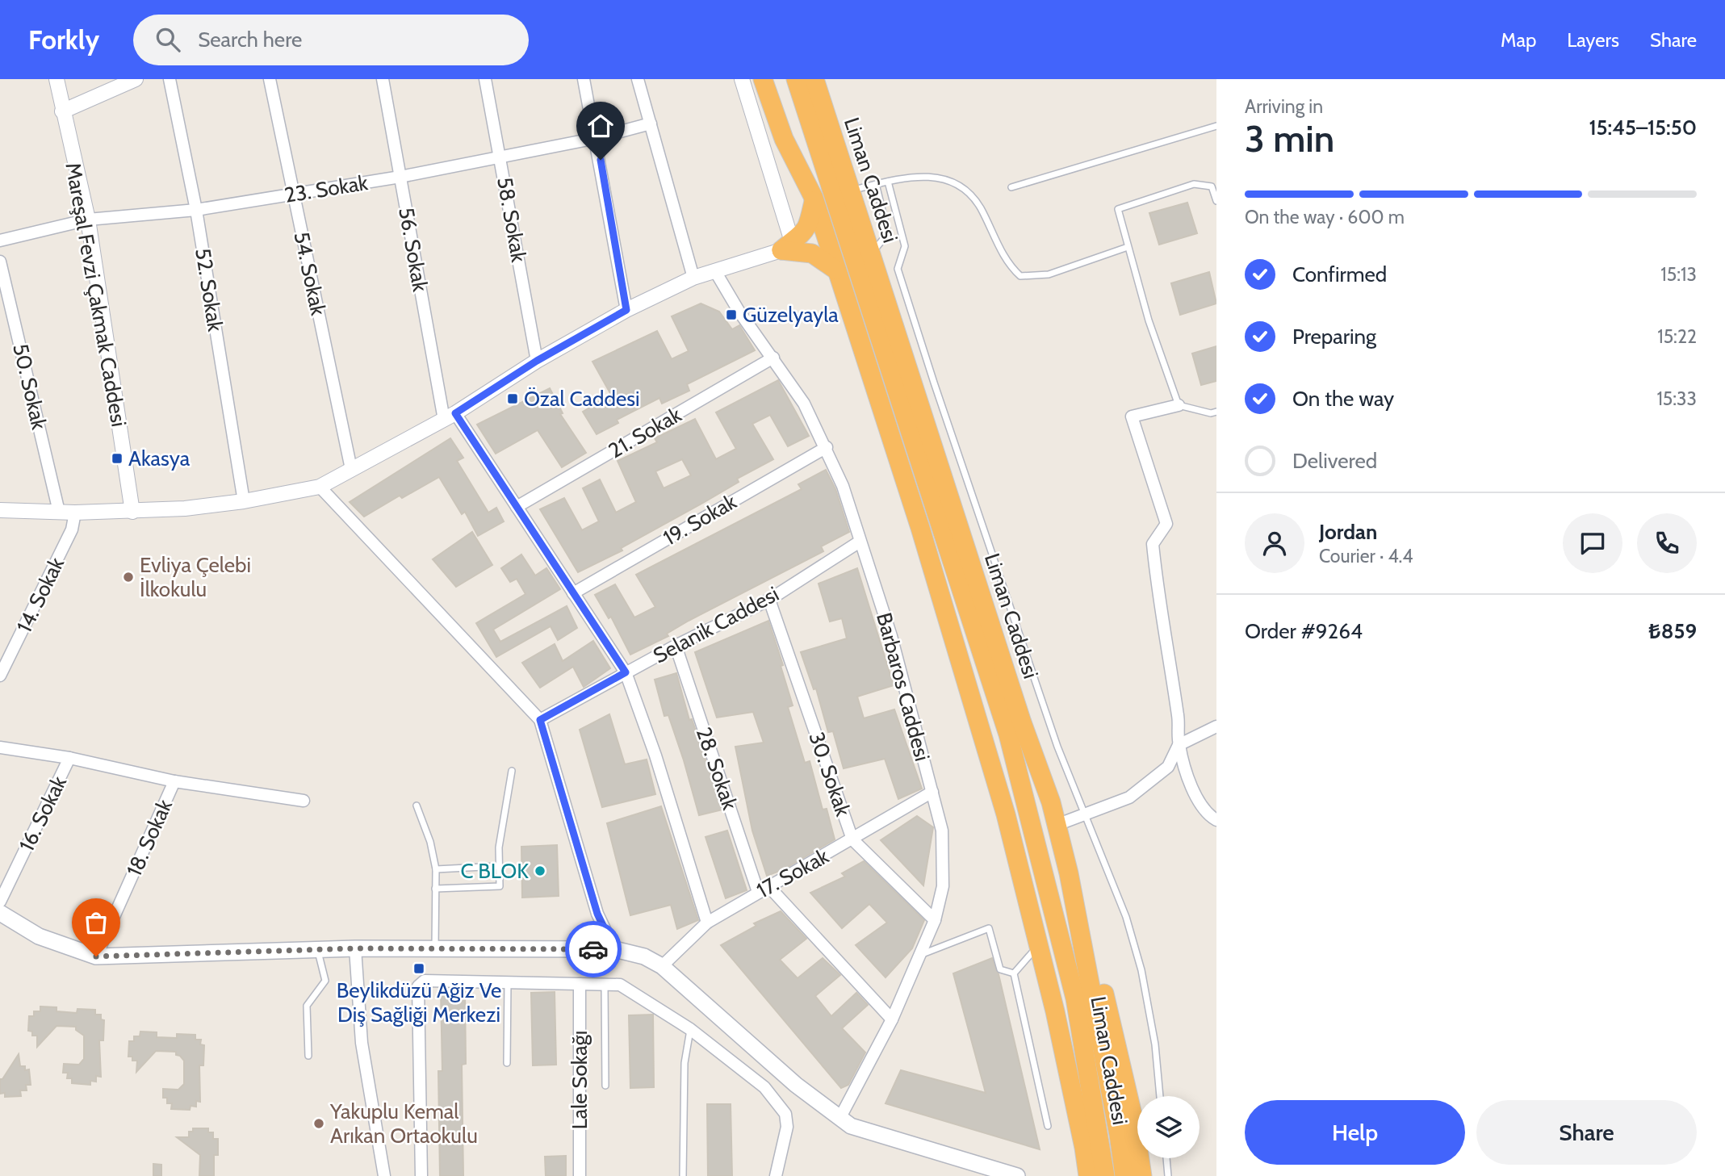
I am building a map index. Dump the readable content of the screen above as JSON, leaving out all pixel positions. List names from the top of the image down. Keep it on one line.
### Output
{"streets":{"highway":["Liman Caddesi"],"street":["23. Sokak","58. Sokak","56. Sokak","54. Sokak","52. Sokak","Mareşal Fevzi Çakmak Caddesi","50. Sokak","21. Sokak","19. Sokak","14. Sokak","Selanik Caddesi","Barbaros Caddesi","28. Sokak","30. Sokak","16. Sokak","18. Sokak","17. Sokak","Lale Sokağı"]},"crossings":[["23. Sokak","58. Sokak"],["23. Sokak","56. Sokak"],["23. Sokak","54. Sokak"],["23. Sokak","52. Sokak"],["23. Sokak","Mareşal Fevzi Çakmak Caddesi"],["21. Sokak","Barbaros Caddesi"],["19. Sokak","Barbaros Caddesi"],["Selanik Caddesi","Barbaros Caddesi"],["Selanik Caddesi","28. Sokak"],["Selanik Caddesi","30. Sokak"],["Barbaros Caddesi","28. Sokak"],["Barbaros Caddesi","30. Sokak"],["Barbaros Caddesi","17. Sokak"],["28. Sokak","17. Sokak"],["30. Sokak","17. Sokak"]],"places":{"transit":["Güzelyayla","Özal Caddesi","Akasya","Beylikdüzü Ağiz Ve Diş Sağliği Merkezi"],"other":["Evliya Çelebi İlkokulu","C BLOK","Yakuplu Kemal Arıkan Ortaokulu"]},"page":{"header":"Forkly","search":"Search here","nav":["Map","Layers","Share"],"heading":["3 min","Arriving in","15:45–15:50"],"panel":["Jordan","Courier · 4.4","Order #9264","₺859"],"bar":"On the way · 600 m","list":[["Confirmed","15:13"],["Preparing","15:22"],["On the way","15:33"],"Delivered"],"buttons":["Help","Share"]}}
